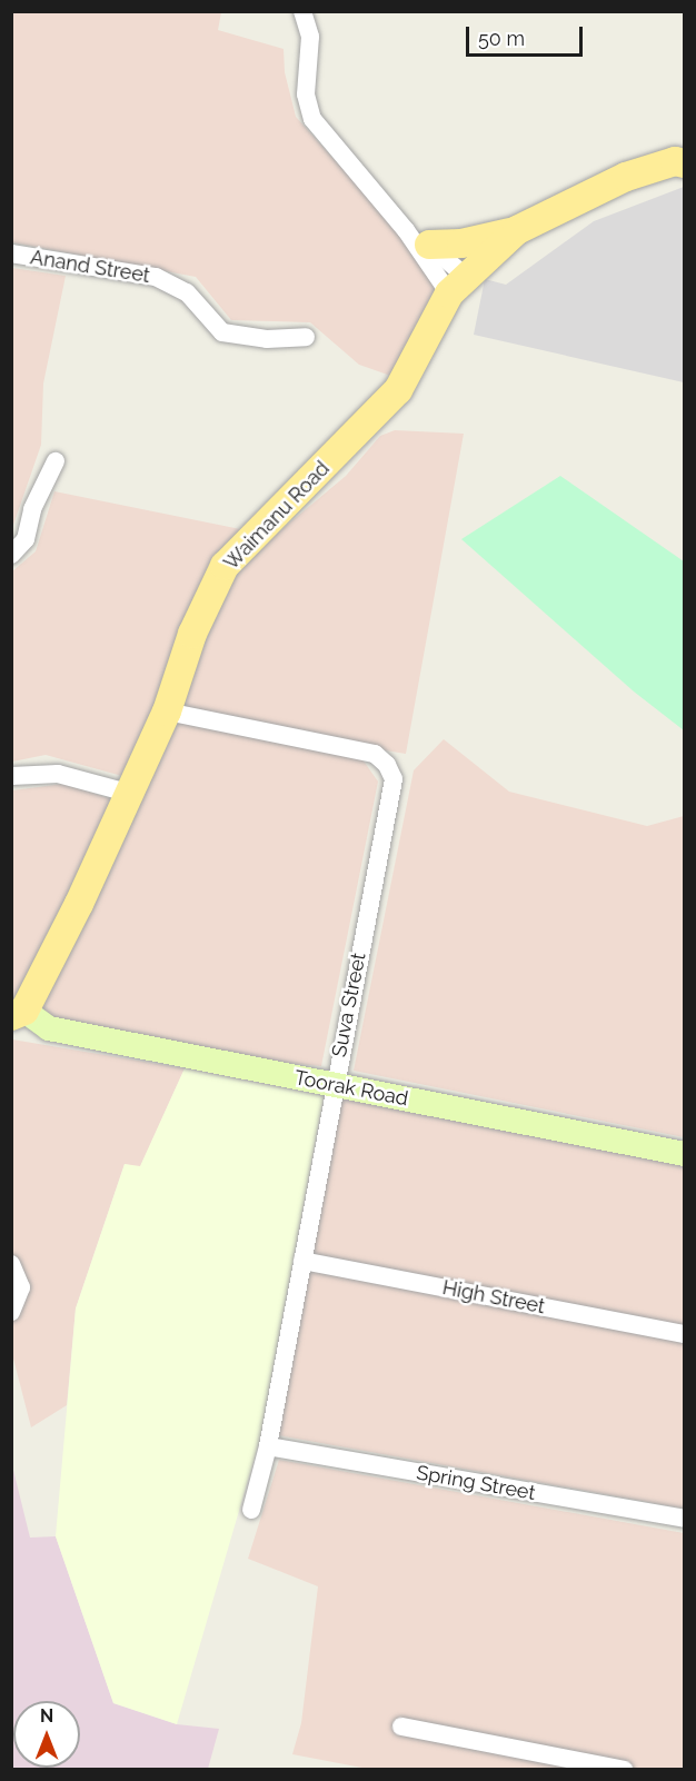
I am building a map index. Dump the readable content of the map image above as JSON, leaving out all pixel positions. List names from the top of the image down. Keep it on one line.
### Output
{"streets":{"main road":["Waimanu Road","Toorak Road"],"street":["Anand Street","Suva Street","High Street","Spring Street"]},"crossings":[["Waimanu Road","Suva Street"],["Waimanu Road","Toorak Road"],["Suva Street","Toorak Road"],["Suva Street","High Street"],["Suva Street","Spring Street"]],"scale_bar":"50 m","north":"top"}
